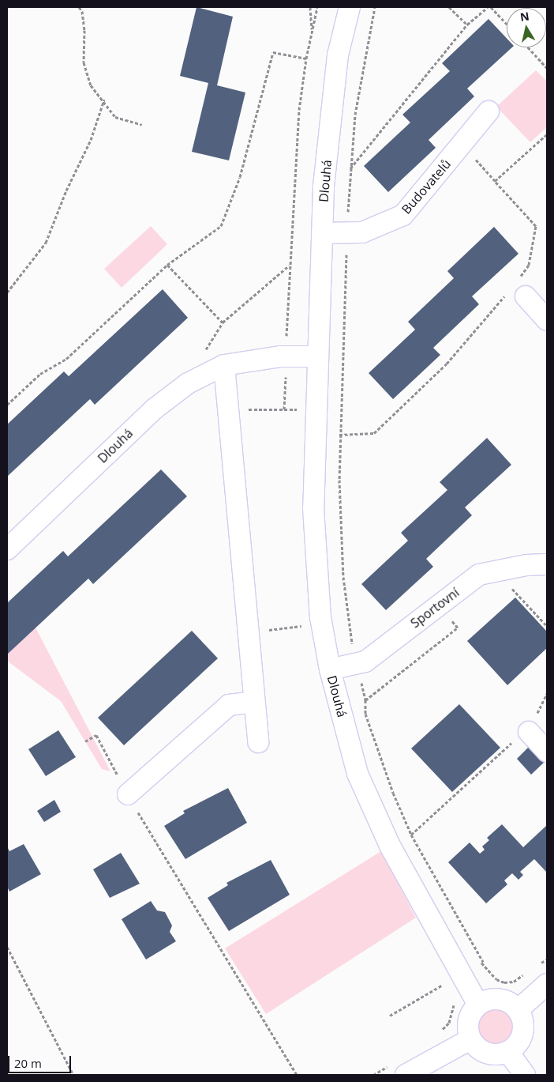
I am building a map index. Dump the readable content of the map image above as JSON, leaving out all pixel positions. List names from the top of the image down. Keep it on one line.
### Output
{"streets":{"street":["Dlouhá","Budovatelů","Sportovní"]},"crossings":[["Dlouhá","Budovatelů"],["Dlouhá","Sportovní"]],"scale_bar":"20 m","north":"top"}
